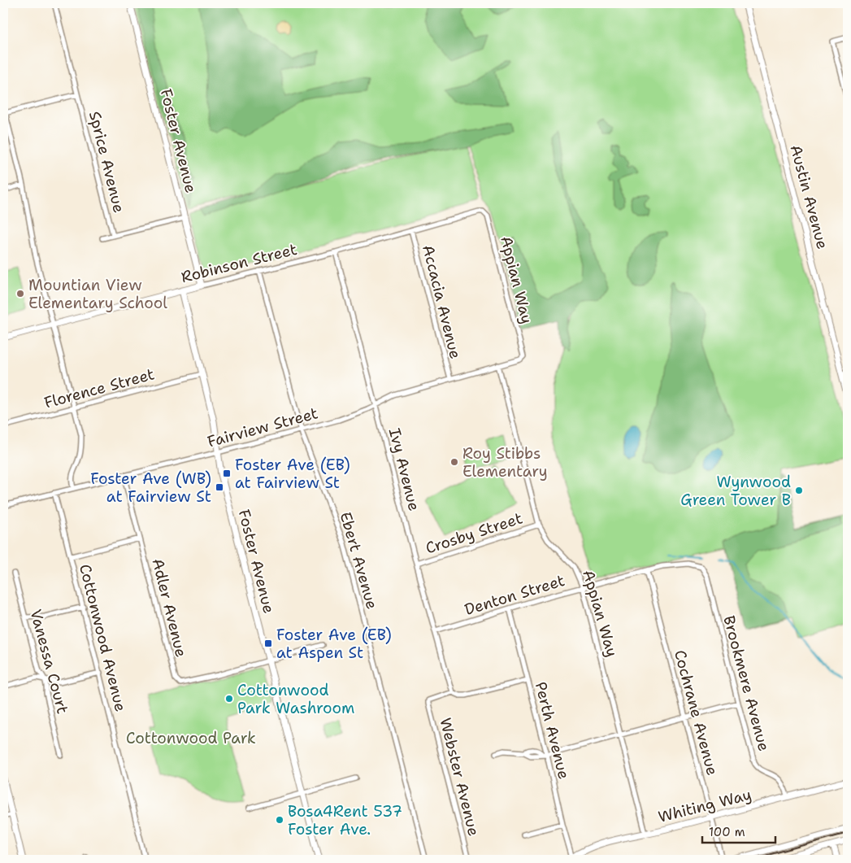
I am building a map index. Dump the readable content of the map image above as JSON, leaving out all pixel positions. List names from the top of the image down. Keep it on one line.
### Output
{"streets":{"street":["Foster Avenue","Sprice Avenue","Austin Avenue","Robinson Street","Appian Way","Accacia Avenue","Florence Street","Fairview Street","Ivy Avenue","Crosby Street","Ebert Avenue","Denton Street","Adler Avenue","Cottonwood Avenue","Vanessa Court","Brookmere Avenue","Cochrane Avenue","Perth Avenue","Webster Avenue","Whiting Way"]},"crossings":[["Foster Avenue","Sprice Avenue"],["Foster Avenue","Robinson Street"],["Foster Avenue","Florence Street"],["Foster Avenue","Fairview Street"],["Foster Avenue","Adler Avenue"],["Robinson Street","Appian Way"],["Robinson Street","Accacia Avenue"],["Robinson Street","Ivy Avenue"],["Robinson Street","Ebert Avenue"],["Appian Way","Fairview Street"],["Appian Way","Crosby Street"],["Appian Way","Denton Street"],["Appian Way","Whiting Way"],["Accacia Avenue","Fairview Street"],["Fairview Street","Ivy Avenue"],["Fairview Street","Ebert Avenue"],["Fairview Street","Adler Avenue"],["Fairview Street","Cottonwood Avenue"],["Ivy Avenue","Crosby Street"],["Ivy Avenue","Denton Street"],["Ivy Avenue","Webster Avenue"],["Denton Street","Brookmere Avenue"],["Denton Street","Cochrane Avenue"],["Denton Street","Perth Avenue"],["Brookmere Avenue","Whiting Way"],["Cochrane Avenue","Whiting Way"],["Perth Avenue","Whiting Way"]],"parks":["Cottonwood Park"],"places":{"other":["Mountian View Elementary School","Roy Stibbs Elementary","Wynwood Green Tower B","Cottonwood Park Washroom","Bosa4Rent 537 Foster Ave."],"transit":["Foster Ave (EB) at Fairview St","Foster Ave (WB) at Fairview St","Foster Ave (EB) at Aspen St"]},"scale_bar":"100 m"}
